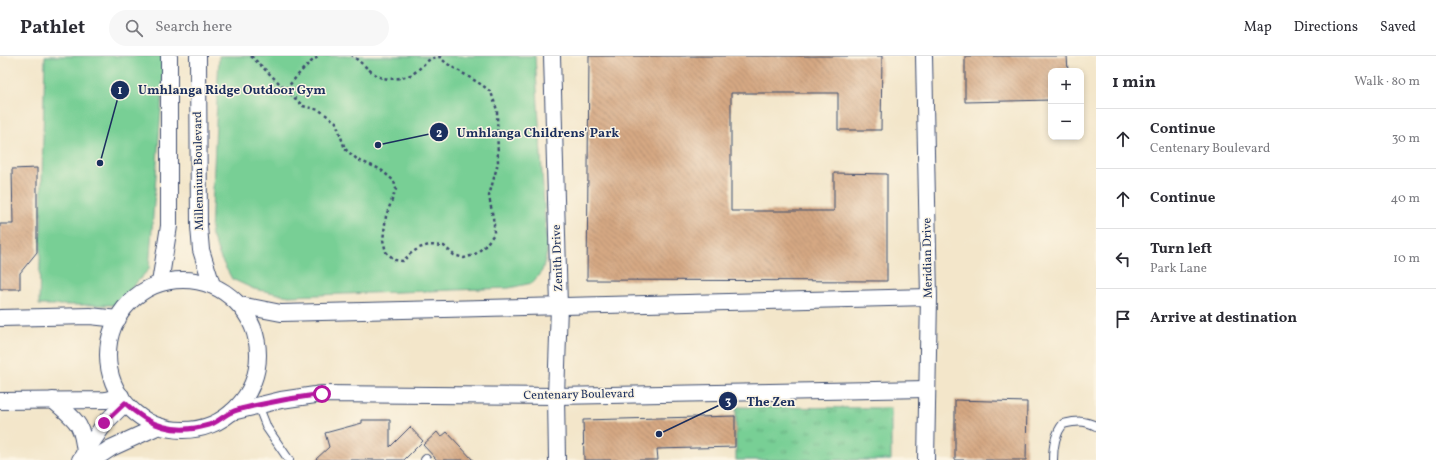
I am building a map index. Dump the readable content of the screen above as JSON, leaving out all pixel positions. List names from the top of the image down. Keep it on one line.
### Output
{"streets":{"street":["Millennium Boulevard","Zenith Drive","Meridian Drive","Centenary Boulevard"]},"crossings":[["Zenith Drive","Centenary Boulevard"],["Meridian Drive","Centenary Boulevard"]],"places":["Umhlanga Childrens' Park","Umhlanga Ridge Outdoor Gym","The Zen"],"page":{"header":"Pathlet","search":"Search here","nav":["Map","Directions","Saved"],"heading":["1 min","Walk · 80 m"],"map_buttons":["+","−"],"list":[["Continue","Centenary Boulevard","30 m"],["Continue","40 m"],["Turn left","Park Lane","10 m"],"Arrive at destination"]}}
